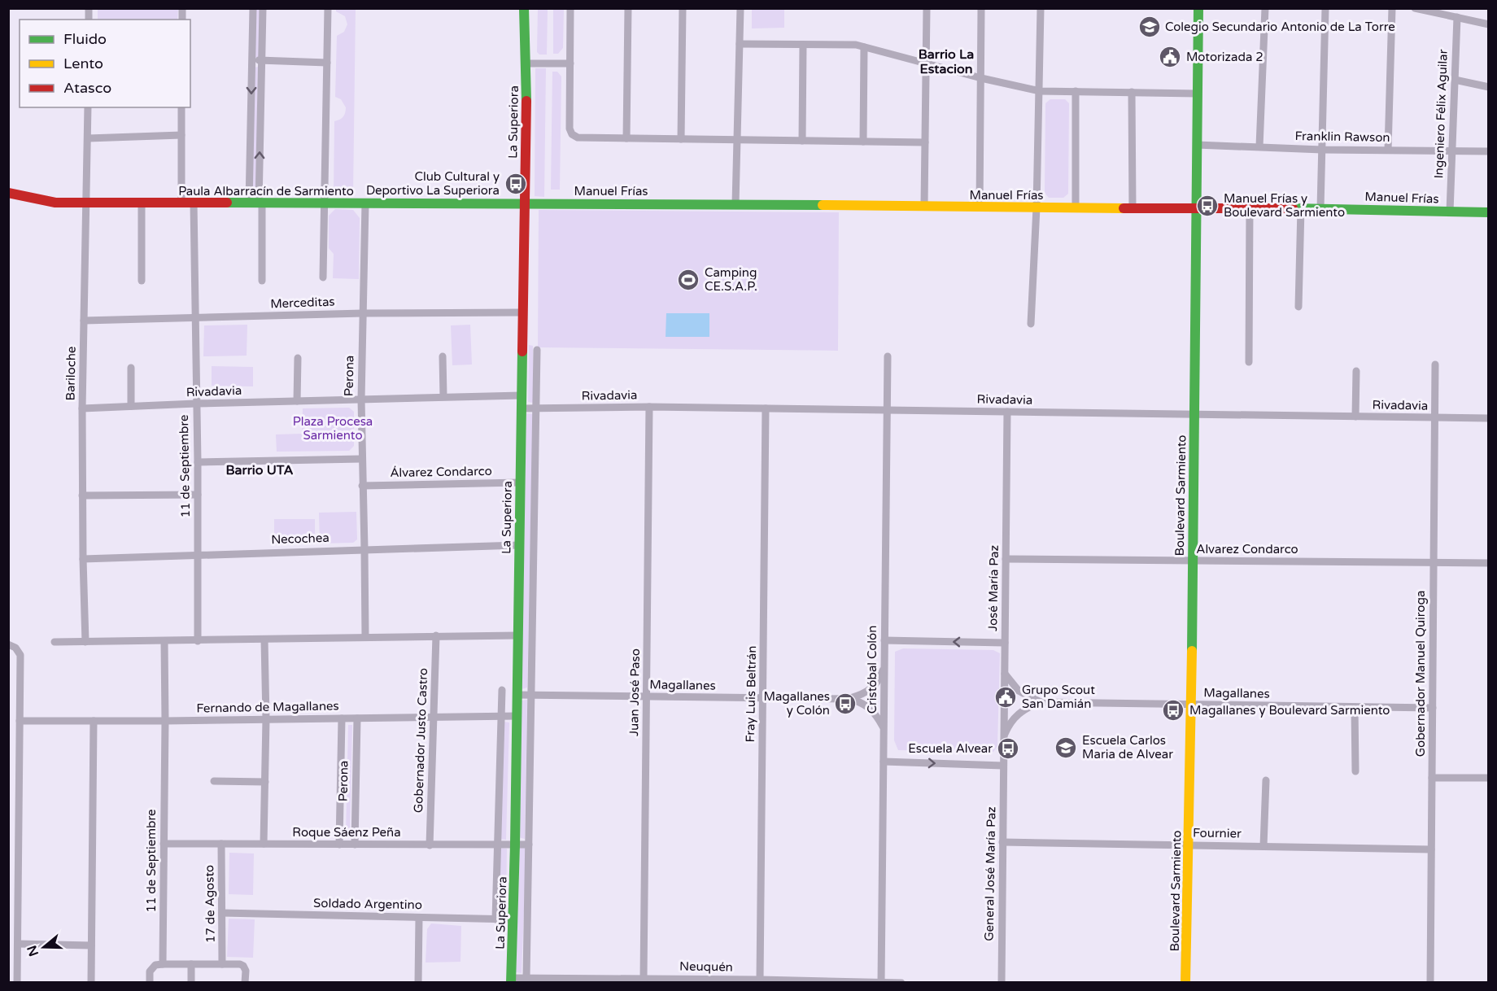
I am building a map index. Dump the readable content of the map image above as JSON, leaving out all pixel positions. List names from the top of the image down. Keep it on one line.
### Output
{"streets":{"street":["Ingeniero Félix Aguilar","La Superiora","Franklin Rawson","Paula Albarracín de Sarmiento","Manuel Frías","Merceditas","Bariloche","Perona","Rivadavia","11 de Septiembre","Álvarez Condarco","Boulevard Sarmiento","Necochea","Alvarez Condarco","José María Paz","Cristóbal Colón","Gobernador Manuel Quiroga","Magallanes","Juan José Paso","Fray Luis Beltrán","Fernando de Magallanes","Gobernador Justo Castro","Roque Sáenz Peña","Fournier","General José María Paz","17 de Agosto","Soldado Argentino","Neuquén"]},"crossings":[["Ingeniero Félix Aguilar","Franklin Rawson"],["Ingeniero Félix Aguilar","Manuel Frías"],["La Superiora","Paula Albarracín de Sarmiento"],["La Superiora","Manuel Frías"],["La Superiora","Merceditas"],["La Superiora","Rivadavia"],["La Superiora","Álvarez Condarco"],["La Superiora","Necochea"],["La Superiora","Magallanes"],["La Superiora","Fernando de Magallanes"],["La Superiora","Roque Sáenz Peña"],["La Superiora","Soldado Argentino"],["La Superiora","Neuquén"],["Franklin Rawson","Boulevard Sarmiento"],["Paula Albarracín de Sarmiento","Manuel Frías"],["Paula Albarracín de Sarmiento","Bariloche"],["Paula Albarracín de Sarmiento","Perona"],["Paula Albarracín de Sarmiento","11 de Septiembre"],["Manuel Frías","Boulevard Sarmiento"],["Merceditas","Bariloche"],["Merceditas","Perona"],["Merceditas","11 de Septiembre"],["Bariloche","Rivadavia"],["Bariloche","Necochea"],["Perona","Rivadavia"],["Perona","Álvarez Condarco"],["Perona","Necochea"],["Perona","Fernando de Magallanes"],["Perona","Roque Sáenz Peña"],["Rivadavia","11 de Septiembre"],["Rivadavia","Boulevard Sarmiento"],["Rivadavia","José María Paz"],["Rivadavia","Cristóbal Colón"],["Rivadavia","Gobernador Manuel Quiroga"],["Rivadavia","Juan José Paso"],["Rivadavia","Fray Luis Beltrán"],["11 de Septiembre","Necochea"],["11 de Septiembre","Fernando de Magallanes"],["11 de Septiembre","Roque Sáenz Peña"],["Boulevard Sarmiento","Alvarez Condarco"],["Boulevard Sarmiento","Magallanes"],["Boulevard Sarmiento","Fournier"],["Alvarez Condarco","José María Paz"],["Alvarez Condarco","Gobernador Manuel Quiroga"],["José María Paz","General José María Paz"],["Cristóbal Colón","Magallanes"],["Cristóbal Colón","Neuquén"],["Gobernador Manuel Quiroga","Magallanes"],["Gobernador Manuel Quiroga","Fournier"],["Magallanes","Juan José Paso"],["Magallanes","Fray Luis Beltrán"],["Juan José Paso","Neuquén"],["Fray Luis Beltrán","Neuquén"],["Fernando de Magallanes","Gobernador Justo Castro"],["Gobernador Justo Castro","Roque Sáenz Peña"],["Roque Sáenz Peña","17 de Agosto"],["Fournier","General José María Paz"],["17 de Agosto","Soldado Argentino"]],"districts":["Barrio La Estacion","Barrio UTA"],"parks":["Plaza Procesa Sarmiento"],"places":{"school or university":["Colegio Secundario Antonio de La Torre","Escuela Carlos Maria de Alvear"],"public building":["Motorizada 2","Grupo Scout San Damián"],"bus stop":["Club Cultural y Deportivo La Superiora","Manuel Frías y Boulevard Sarmiento","Magallanes y Colón","Magallanes y Boulevard Sarmiento","Escuela Alvear"],"sports":["Camping CE.S.A.P."]},"legend":["Fluido","Lento","Atasco"],"north":"left"}
